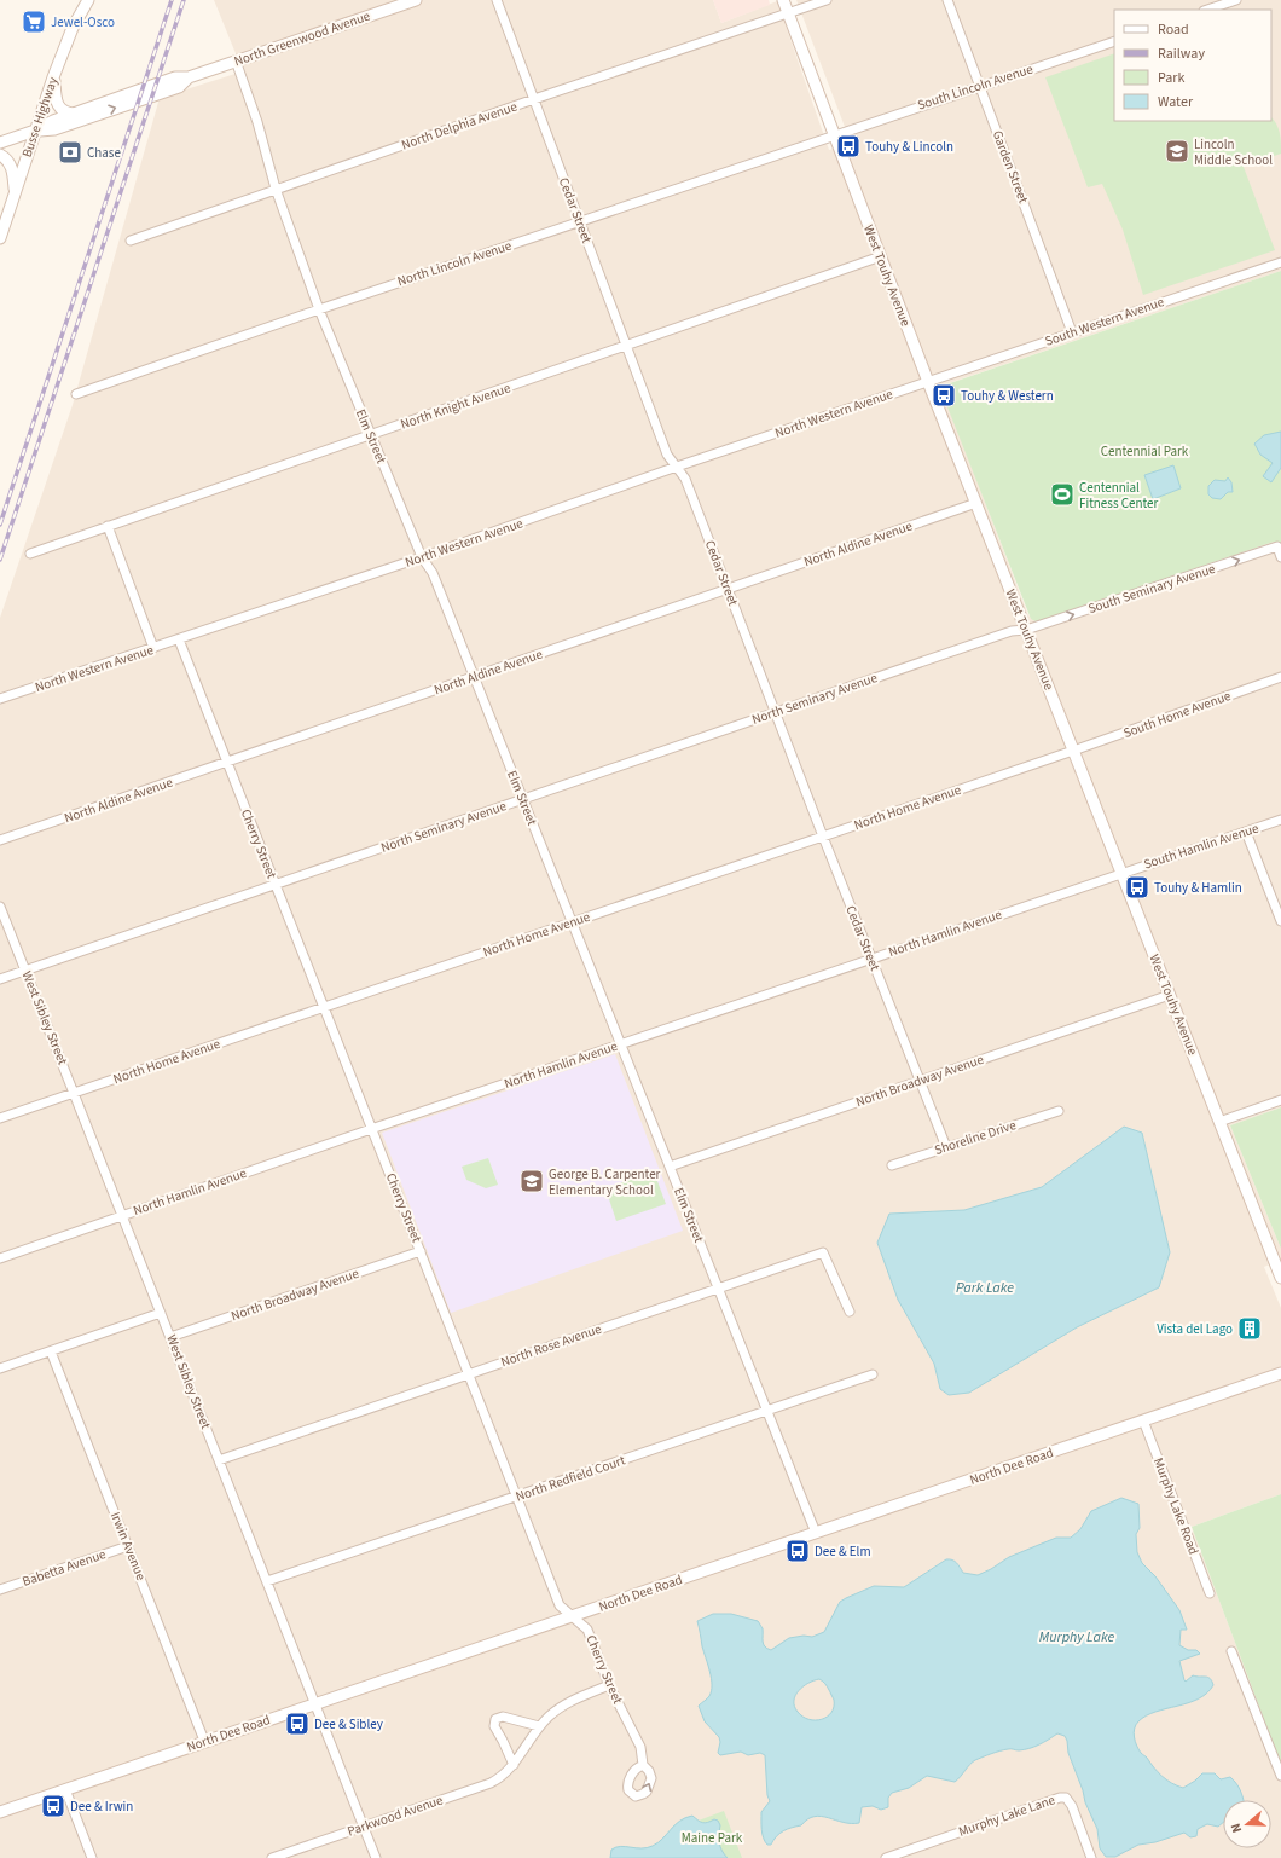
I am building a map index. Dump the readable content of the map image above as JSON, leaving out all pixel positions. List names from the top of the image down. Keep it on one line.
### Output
{"streets":{"main road":["North Greenwood Avenue","Busse Highway","West Touhy Avenue","North Dee Road"],"street":["South Lincoln Avenue","North Delphia Avenue","Garden Street","Cedar Street","North Lincoln Avenue","South Western Avenue","North Knight Avenue","North Western Avenue","Elm Street","North Aldine Avenue","South Seminary Avenue","North Seminary Avenue","South Home Avenue","North Home Avenue","Cherry Street","South Hamlin Avenue","North Hamlin Avenue","West Sibley Street","North Broadway Avenue","Shoreline Drive","North Rose Avenue","North Redfield Court","Murphy Lake Road","Irwin Avenue","Babetta Avenue","Parkwood Avenue","Murphy Lake Lane"]},"crossings":[["North Greenwood Avenue","Busse Highway"],["North Greenwood Avenue","Elm Street"],["South Lincoln Avenue","Garden Street"],["South Lincoln Avenue","North Lincoln Avenue"],["South Lincoln Avenue","West Touhy Avenue"],["North Delphia Avenue","Cedar Street"],["North Delphia Avenue","West Touhy Avenue"],["North Delphia Avenue","Elm Street"],["Garden Street","South Western Avenue"],["Cedar Street","North Lincoln Avenue"],["Cedar Street","North Knight Avenue"],["Cedar Street","North Western Avenue"],["Cedar Street","North Aldine Avenue"],["Cedar Street","North Seminary Avenue"],["Cedar Street","North Home Avenue"],["Cedar Street","North Hamlin Avenue"],["Cedar Street","North Broadway Avenue"],["Cedar Street","Shoreline Drive"],["North Lincoln Avenue","West Touhy Avenue"],["North Lincoln Avenue","Elm Street"],["West Touhy Avenue","South Western Avenue"],["West Touhy Avenue","North Knight Avenue"],["West Touhy Avenue","North Western Avenue"],["West Touhy Avenue","North Aldine Avenue"],["West Touhy Avenue","South Seminary Avenue"],["West Touhy Avenue","North Seminary Avenue"],["West Touhy Avenue","South Home Avenue"],["West Touhy Avenue","North Home Avenue"],["West Touhy Avenue","South Hamlin Avenue"],["West Touhy Avenue","North Hamlin Avenue"],["West Touhy Avenue","North Broadway Avenue"],["South Western Avenue","North Western Avenue"],["North Knight Avenue","Elm Street"],["North Western Avenue","Elm Street"],["North Western Avenue","Cherry Street"],["Elm Street","North Aldine Avenue"],["Elm Street","North Seminary Avenue"],["Elm Street","North Home Avenue"],["Elm Street","North Hamlin Avenue"],["Elm Street","North Broadway Avenue"],["Elm Street","North Rose Avenue"],["Elm Street","North Dee Road"],["Elm Street","North Redfield Court"],["North Aldine Avenue","Cherry Street"],["South Seminary Avenue","North Seminary Avenue"],["North Seminary Avenue","Cherry Street"],["North Seminary Avenue","West Sibley Street"],["South Home Avenue","North Home Avenue"],["North Home Avenue","Cherry Street"],["North Home Avenue","West Sibley Street"],["Cherry Street","North Hamlin Avenue"],["Cherry Street","North Broadway Avenue"],["Cherry Street","North Rose Avenue"],["Cherry Street","North Dee Road"],["Cherry Street","North Redfield Court"],["Cherry Street","Parkwood Avenue"],["South Hamlin Avenue","North Hamlin Avenue"],["North Hamlin Avenue","West Sibley Street"],["West Sibley Street","North Broadway Avenue"],["West Sibley Street","North Rose Avenue"],["West Sibley Street","North Dee Road"],["West Sibley Street","North Redfield Court"],["West Sibley Street","Parkwood Avenue"],["North Dee Road","Murphy Lake Road"],["North Dee Road","Irwin Avenue"],["Irwin Avenue","Babetta Avenue"]],"one_way":["South Seminary Avenue"],"water":["Park Lake","Murphy Lake"],"parks":["Centennial Park","Maine Park"],"places":{"supermarket":["Jewel-Osco"],"bus stop":["Touhy & Lincoln","Touhy & Western","Touhy & Hamlin","Dee & Elm","Dee & Sibley","Dee & Irwin"],"school or university":["Lincoln Middle School","George B. Carpenter Elementary School"],"bank":["Chase"],"sports":["Centennial Fitness Center"],"building":["Vista del Lago"]},"legend":["Road","Railway","Park","Water"],"north":"left"}
